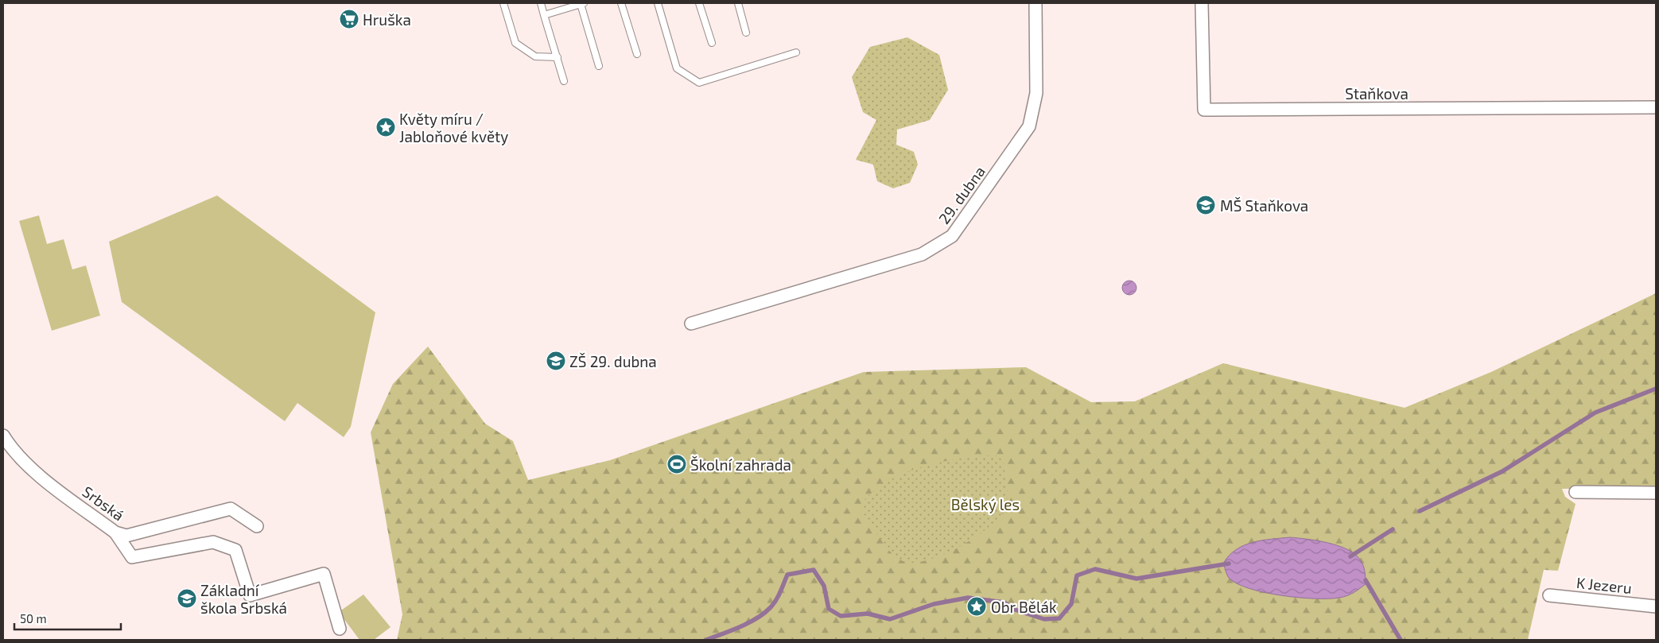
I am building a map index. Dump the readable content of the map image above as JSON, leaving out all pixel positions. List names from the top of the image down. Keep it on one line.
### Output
{"streets":{"street":["Staňkova","29. dubna","Srbská","K Jezeru"]},"parks":["Bělský les"],"places":{"supermarket":["Hruška"],"place":["Květy míru / Jabloňové květy","Obr Bělák"],"school or university":["MŠ Staňkova","ZŠ 29. dubna","Základní škola Srbská"],"sports":["Školní zahrada"]},"scale_bar":"50 m"}
